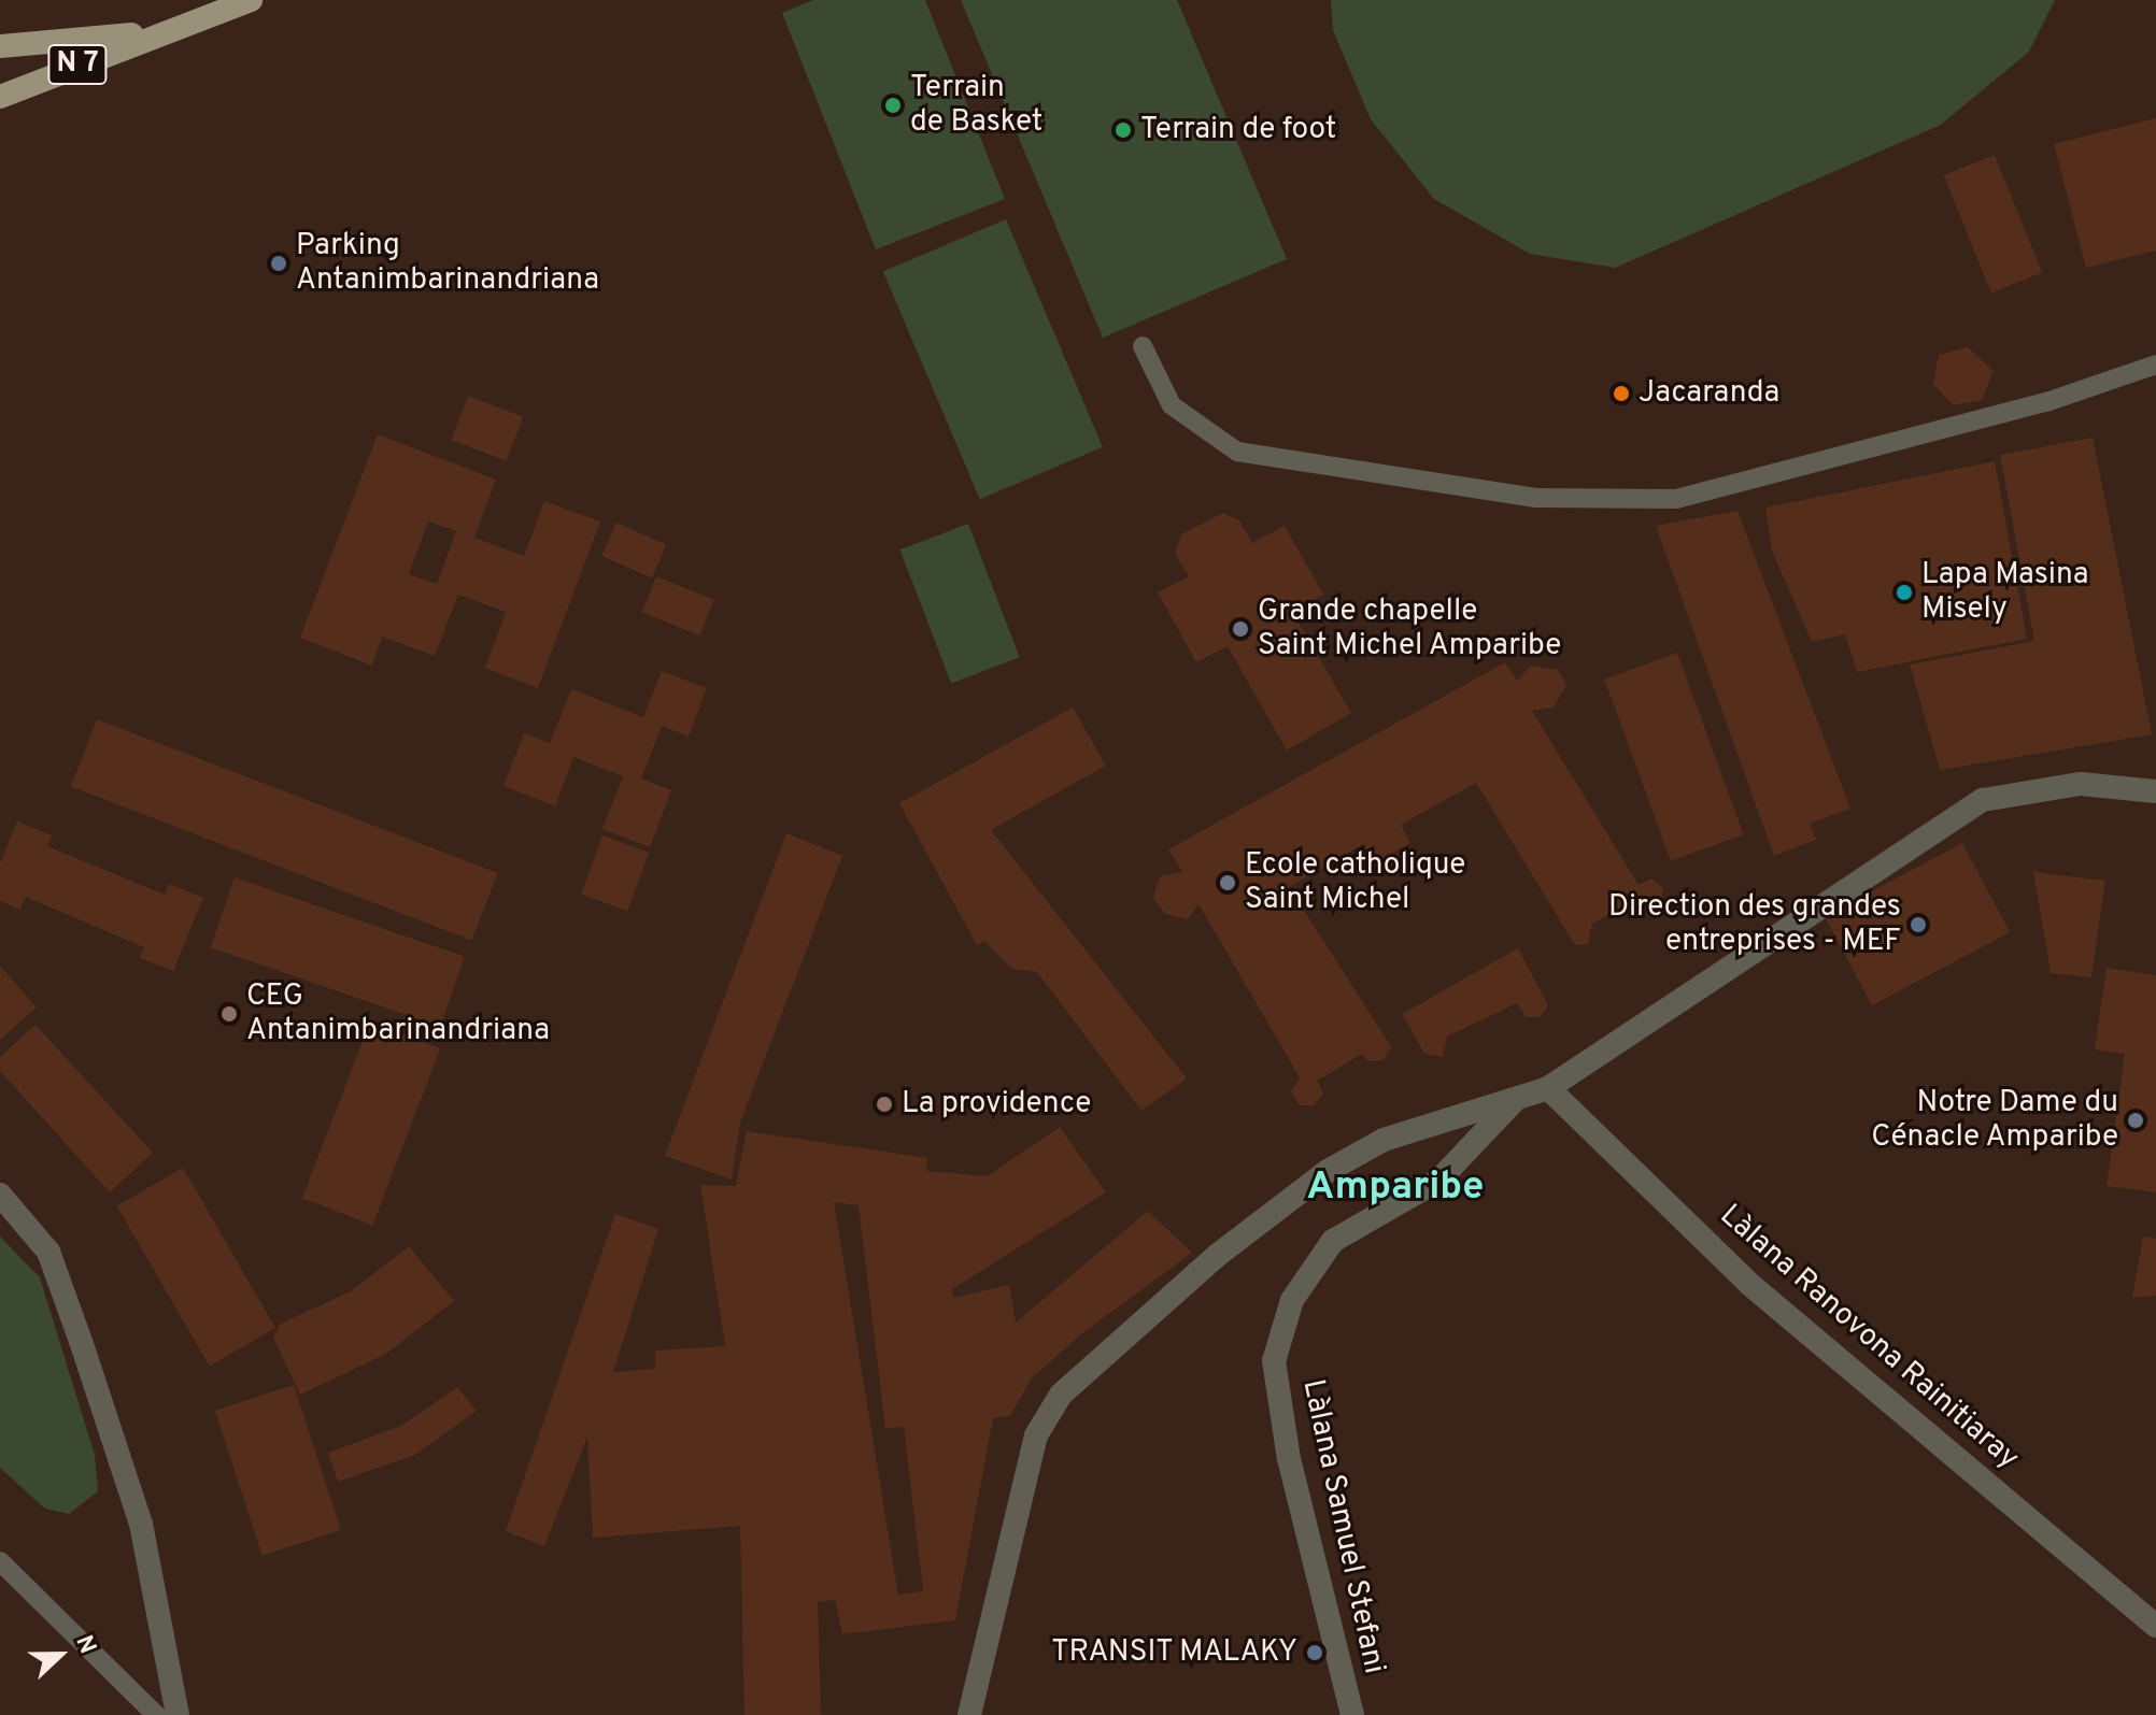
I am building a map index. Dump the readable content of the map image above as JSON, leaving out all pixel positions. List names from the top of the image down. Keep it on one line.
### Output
{"streets":{"main road":["N 7"],"street":["Làlana Ranovona Rainitiaray","Làlana Samuel Stefani"]},"districts":["Amparibe"],"places":["Terrain de Basket","Terrain de foot","Parking Antanimbarinandriana","Jacaranda","Lapa Masina Misely","Grande chapelle Saint Michel Amparibe","Ecole catholique Saint Michel","Direction des grandes entreprises - MEF","CEG Antanimbarinandriana","La providence","Notre Dame du Cénacle Amparibe","TRANSIT MALAKY"],"north":"right"}
